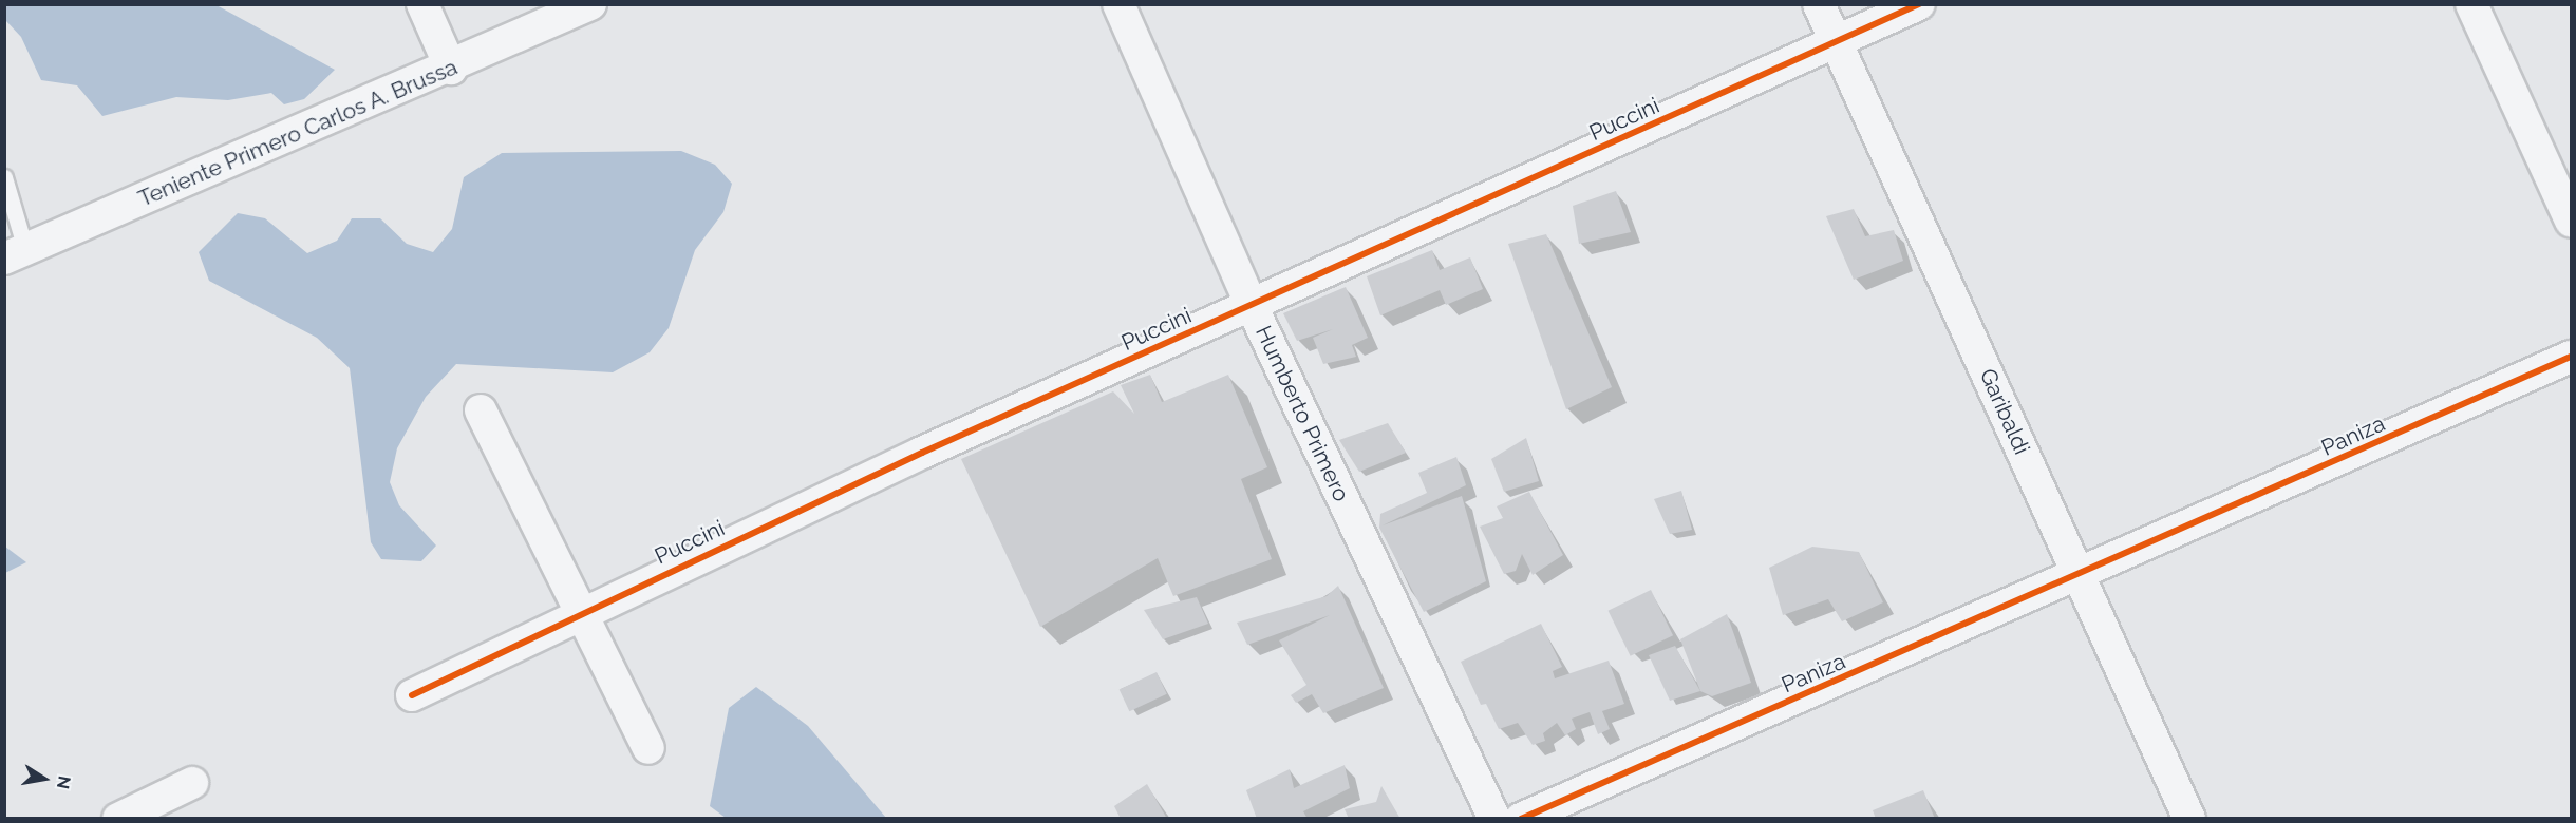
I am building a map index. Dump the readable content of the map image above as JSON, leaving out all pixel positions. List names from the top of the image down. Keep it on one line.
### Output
{"streets":{"street":["Puccini","Teniente Primero Carlos A. Brussa","Garibaldi","Humberto Primero","Paniza"]},"crossings":[["Puccini","Garibaldi"],["Puccini","Humberto Primero"],["Garibaldi","Paniza"]],"north":"right"}
